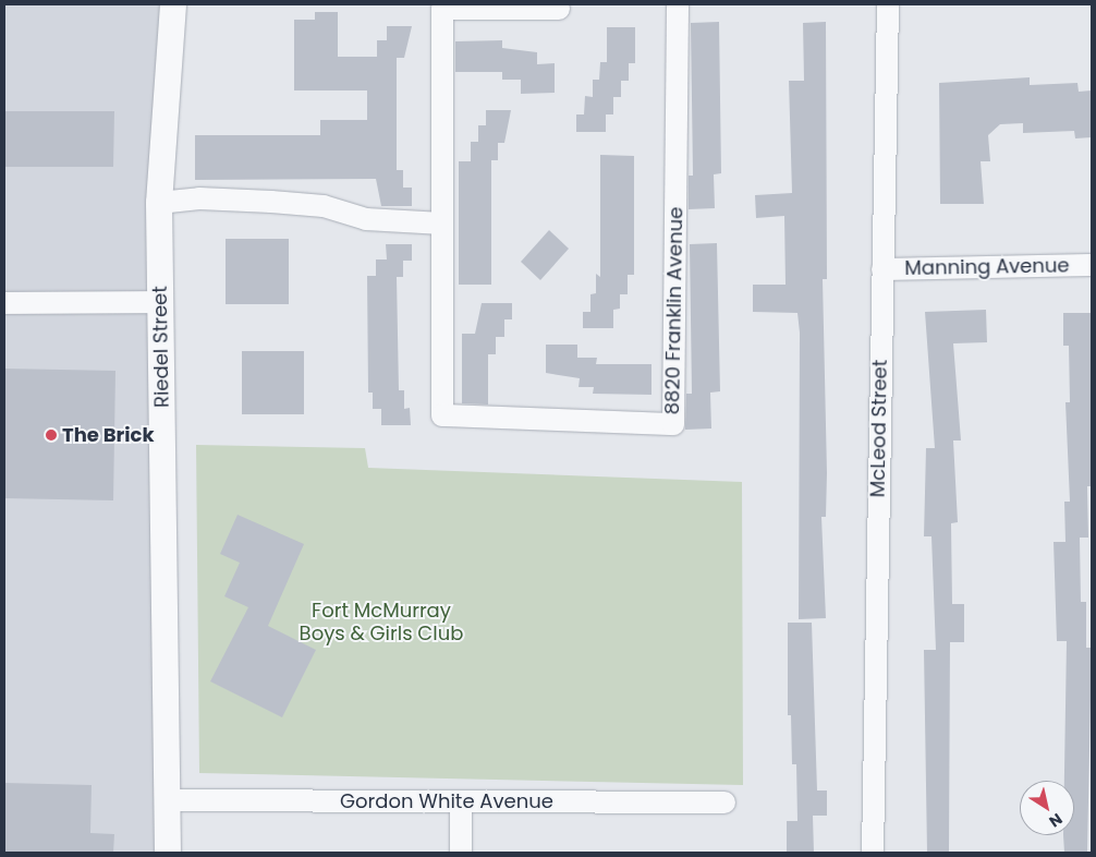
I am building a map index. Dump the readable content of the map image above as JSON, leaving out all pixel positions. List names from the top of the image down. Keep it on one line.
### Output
{"streets":{"street":["Manning Avenue","8820 Franklin Avenue","Riedel Street","McLeod Street","Gordon White Avenue"]},"crossings":[["Manning Avenue","McLeod Street"],["Riedel Street","Gordon White Avenue"]],"parks":["Fort McMurray Boys & Girls Club"],"places":["The Brick"],"north":"bottom right"}
